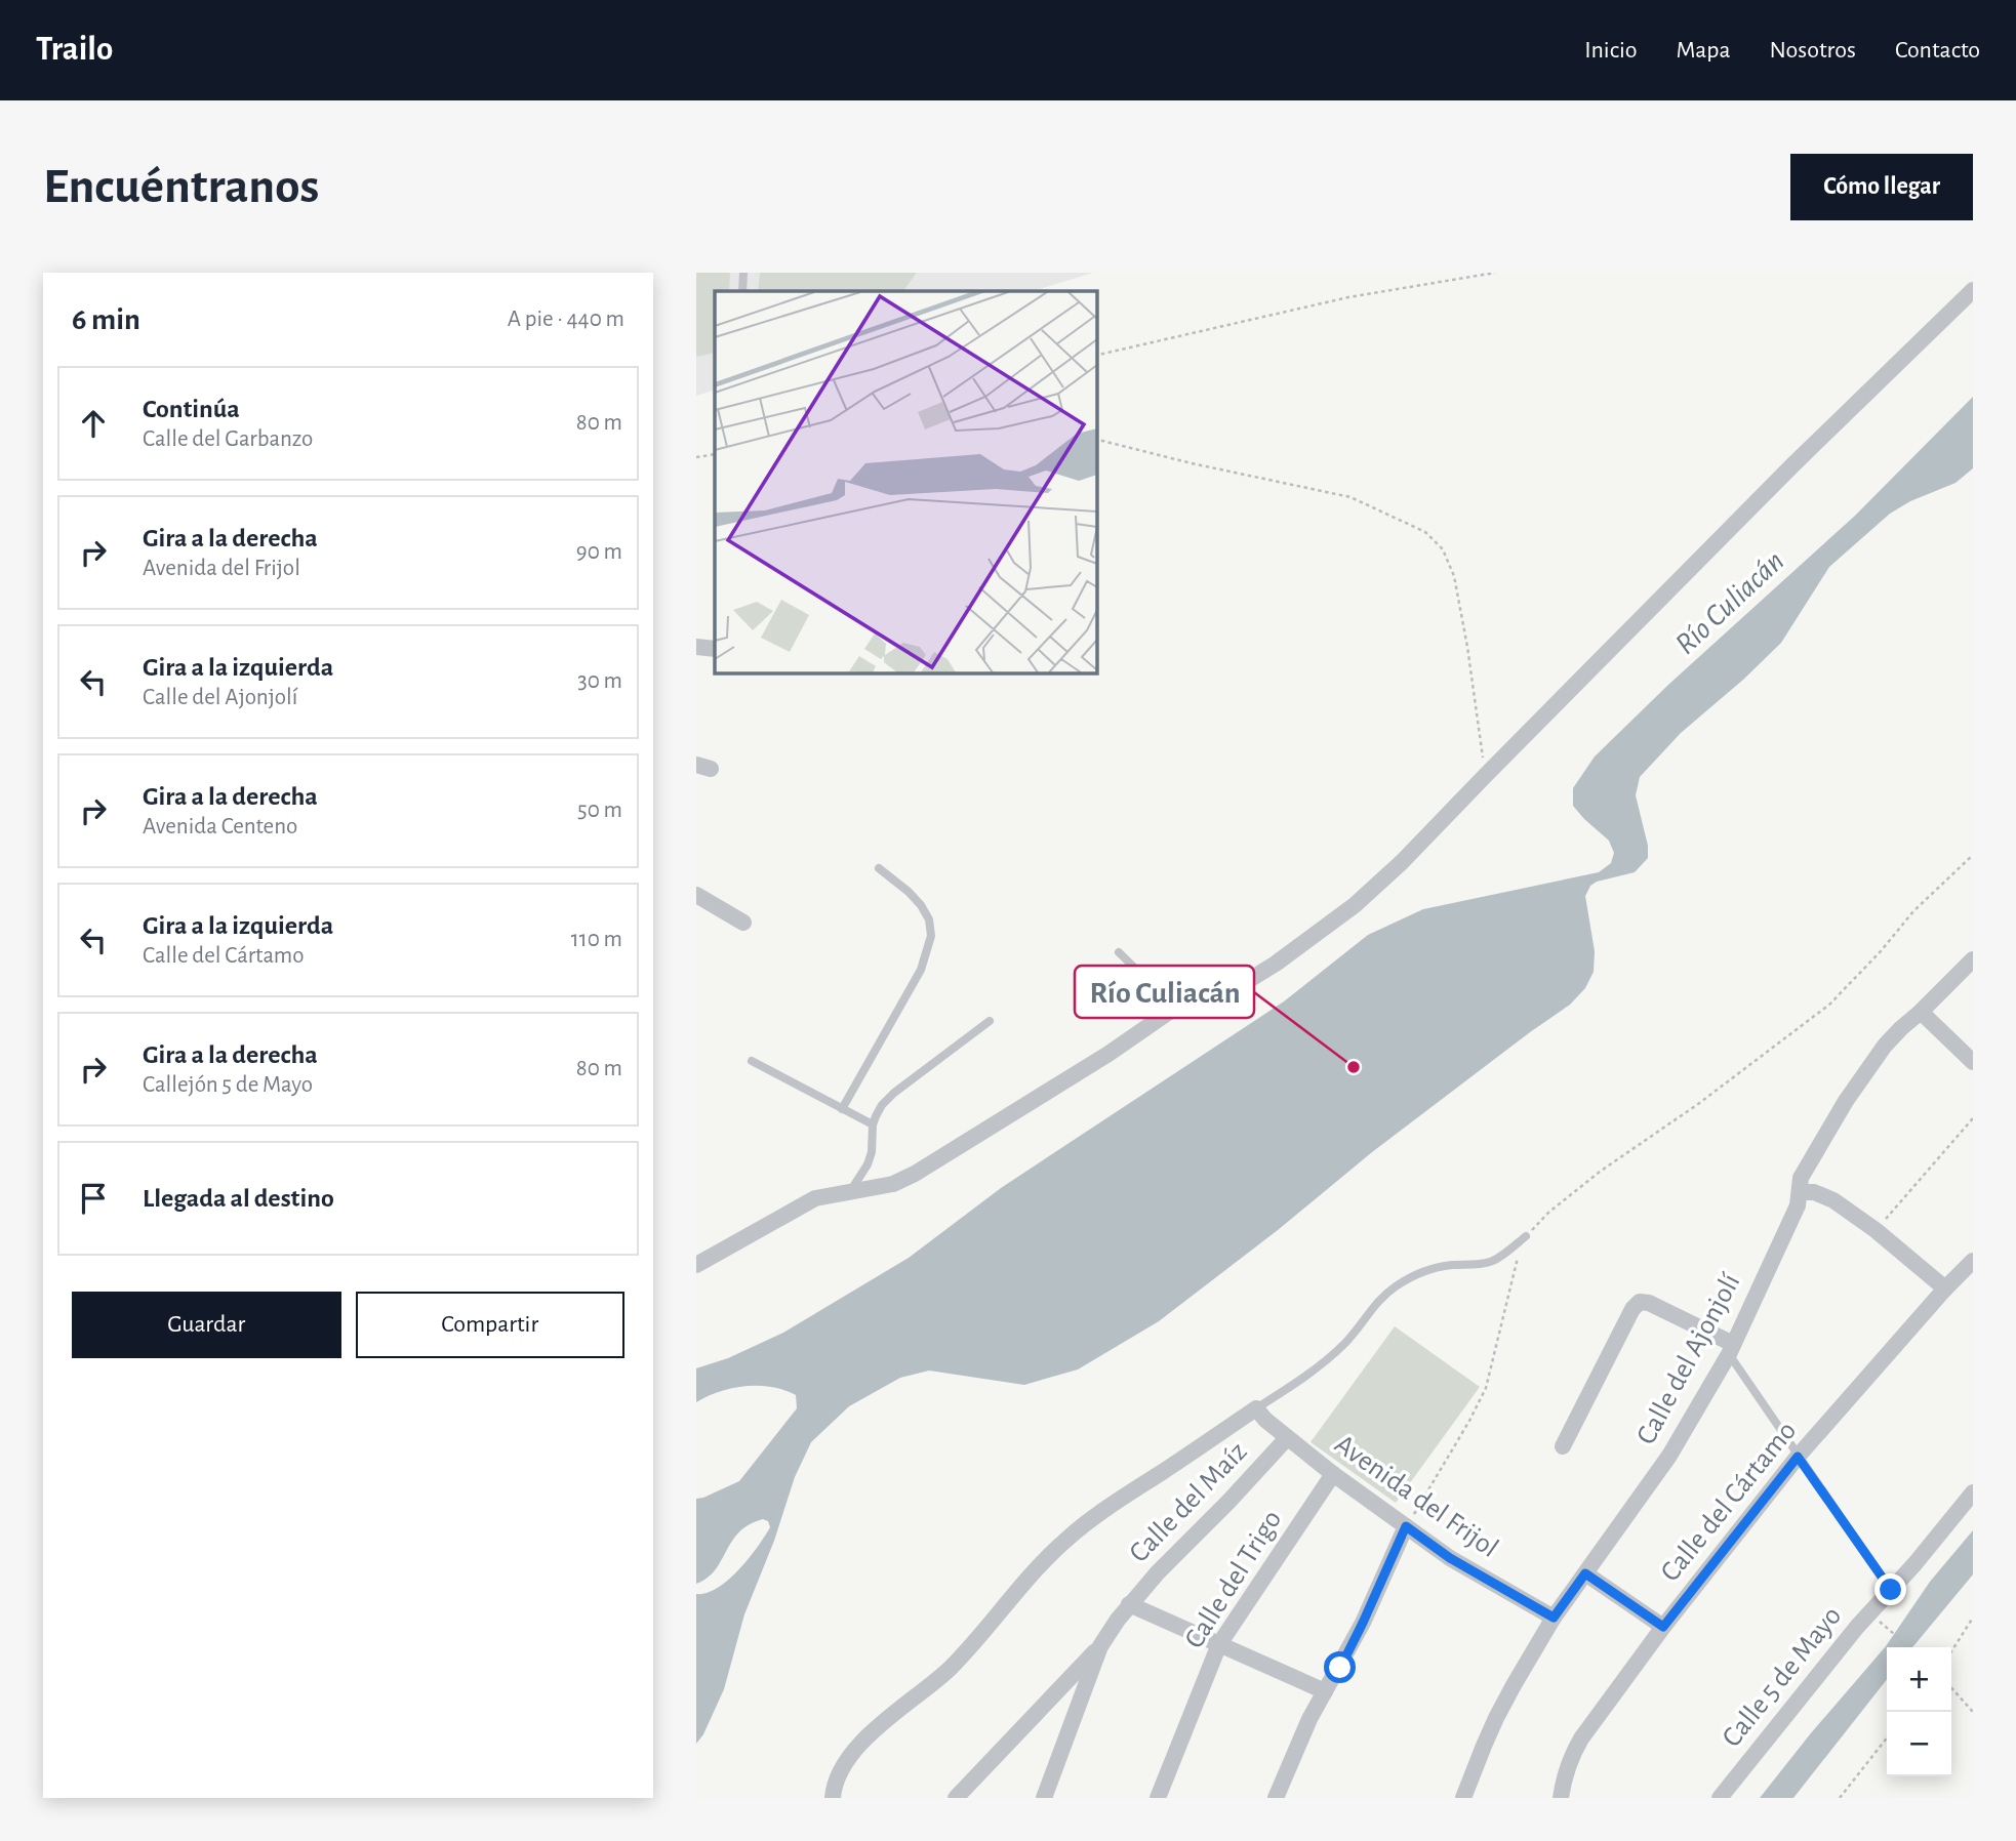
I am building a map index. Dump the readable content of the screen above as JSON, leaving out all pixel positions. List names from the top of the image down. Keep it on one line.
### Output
{"streets":{"street":["Calle del Ajonjolí","Avenida del Frijol","Calle del Cártamo","Calle del Maíz","Calle del Trigo","Calle 5 de Mayo"]},"crossings":[["Calle del Ajonjolí","Avenida del Frijol"],["Avenida del Frijol","Calle del Maíz"],["Avenida del Frijol","Calle del Trigo"]],"water":["Río Culiacán"],"places":["Río Culiacán"],"page":{"header":"Trailo","nav":["Inicio","Mapa","Nosotros","Contacto"],"buttons":["Cómo llegar",["Guardar","Compartir"]],"title":"Encuéntranos","heading":["6 min","A pie · 440 m"],"list":[["Continúa","Calle del Garbanzo","80 m"],["Gira a la derecha","Avenida del Frijol","90 m"],["Gira a la izquierda","Calle del Ajonjolí","30 m"],["Gira a la derecha","Avenida Centeno","50 m"],["Gira a la izquierda","Calle del Cártamo","110 m"],["Gira a la derecha","Callejón 5 de Mayo","80 m"],"Llegada al destino"],"map_buttons":["+","−"]}}
